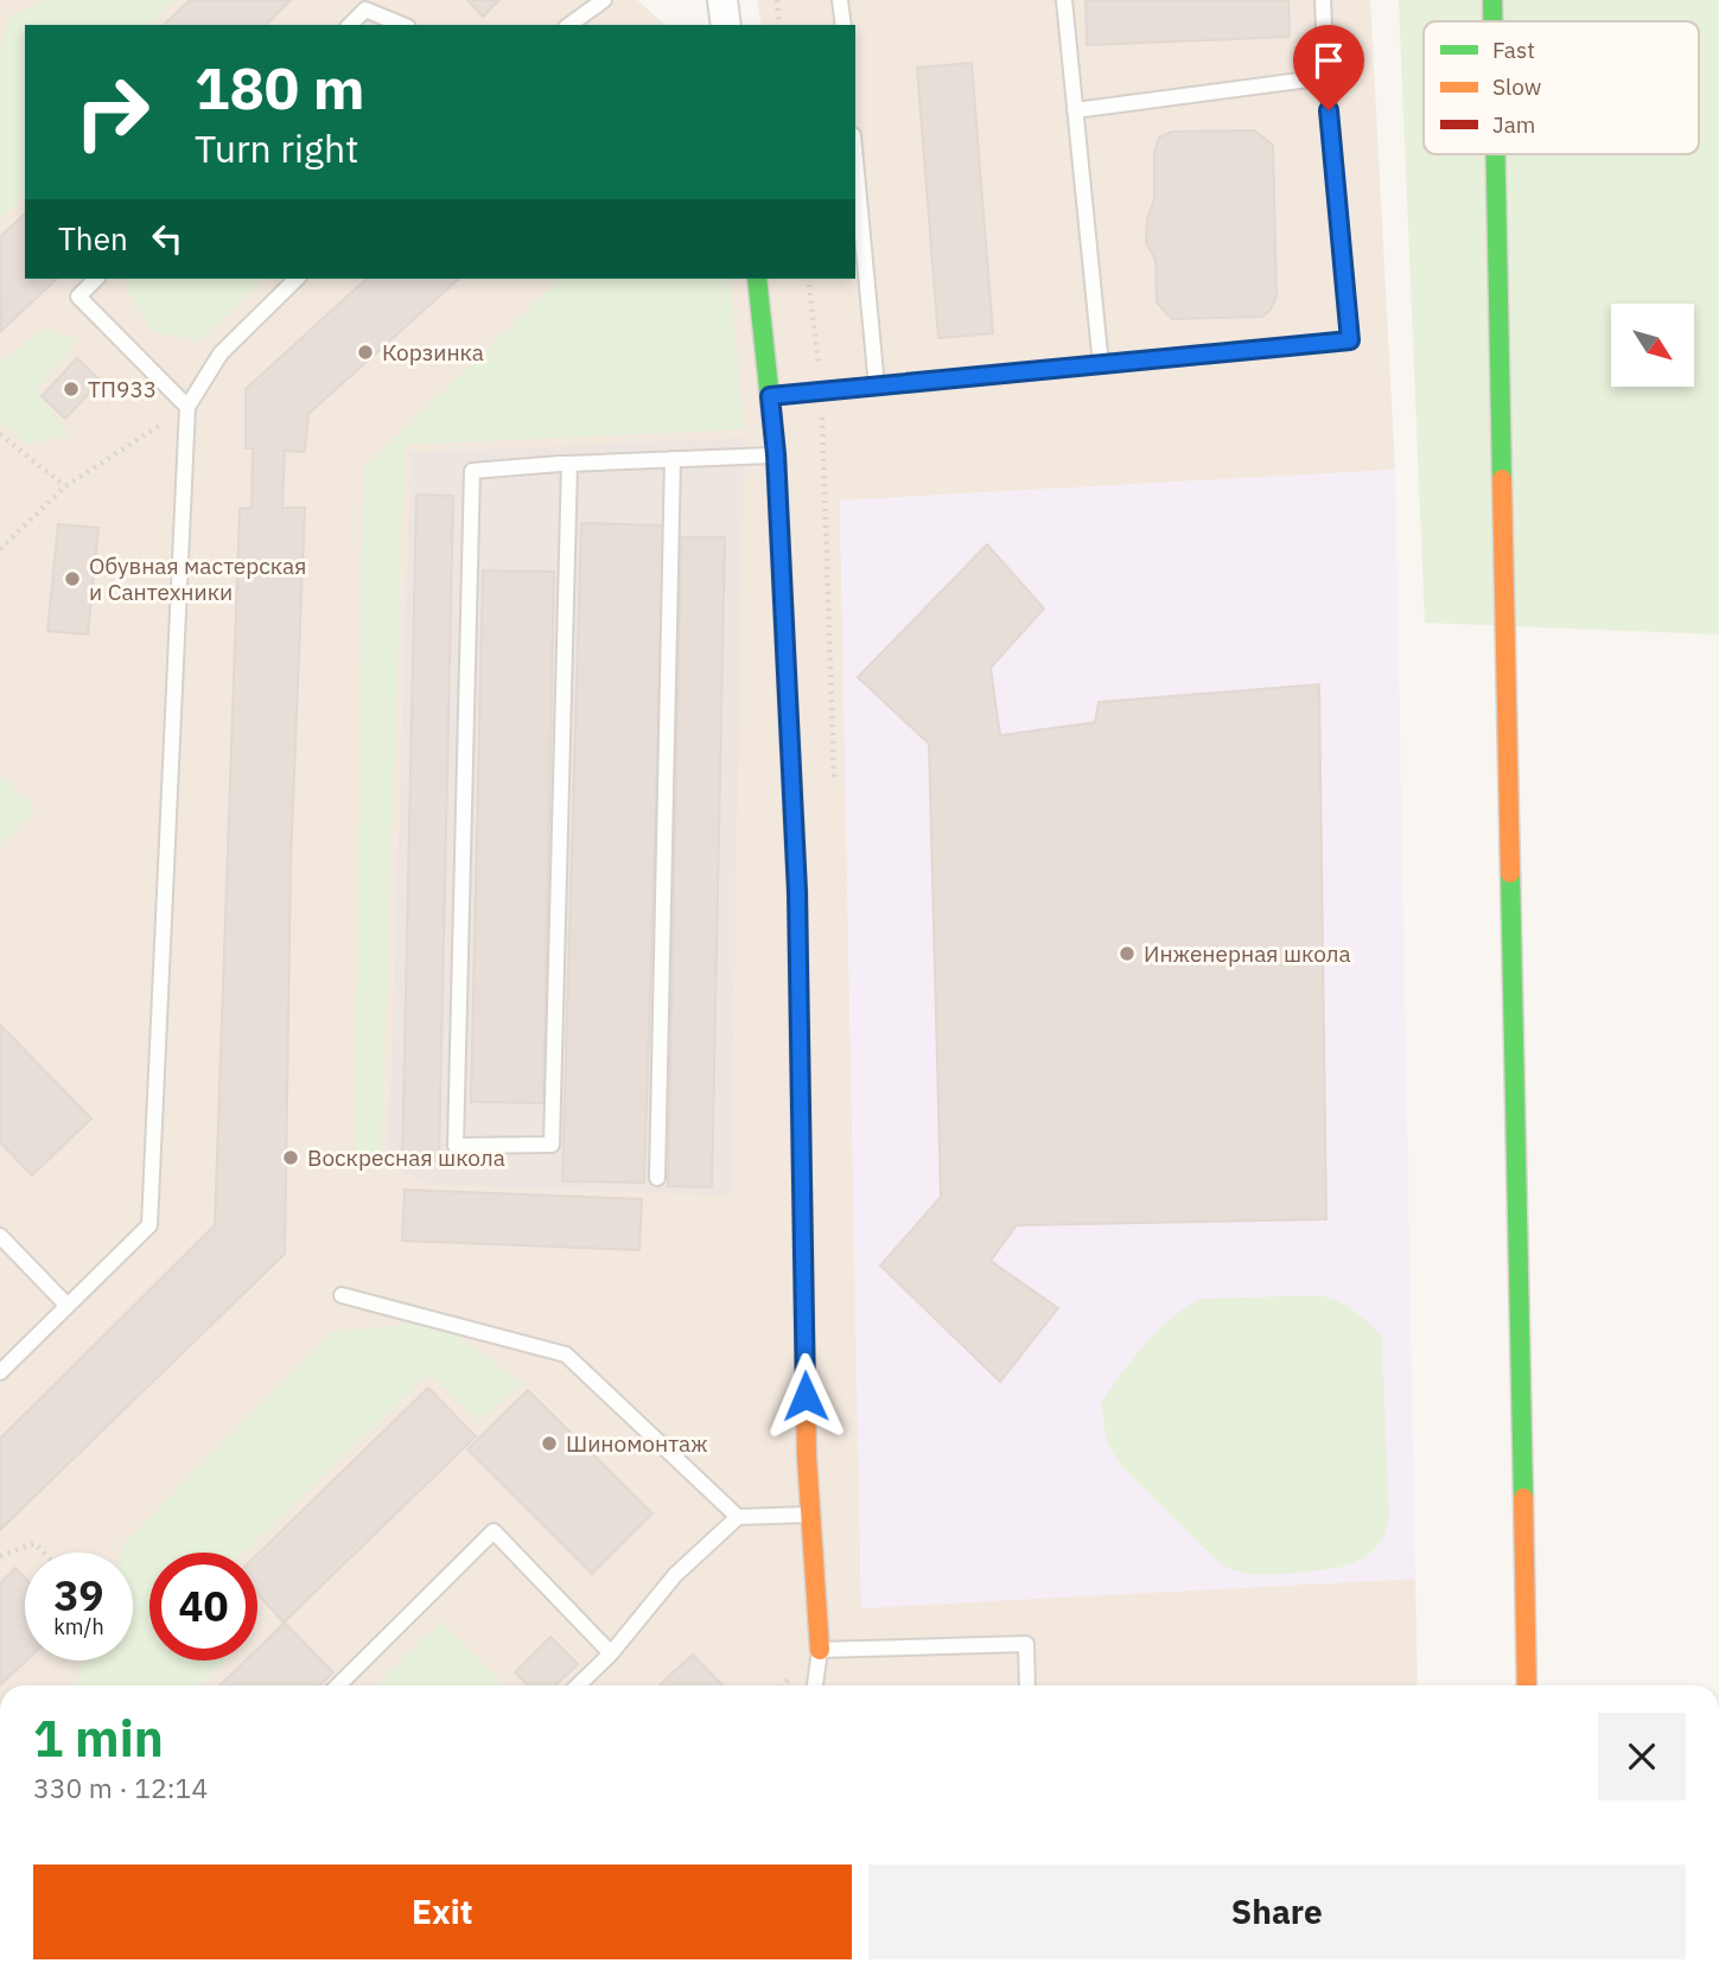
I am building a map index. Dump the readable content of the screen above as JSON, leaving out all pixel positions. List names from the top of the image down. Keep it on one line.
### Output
{"places":["Корзинка","ТП933","Обувная мастерская и Сантехники","Инженерная школа","Воскресная школа","Шиномонтаж"],"legend":["Fast","Slow","Jam"],"north":"bottom right","page":{"turn":["180 m","Turn right"],"then":"Then","speed":"39 km/h","limit":"40","heading":["1 min","330 m · 12:14"],"buttons":["Exit","Share"]}}
